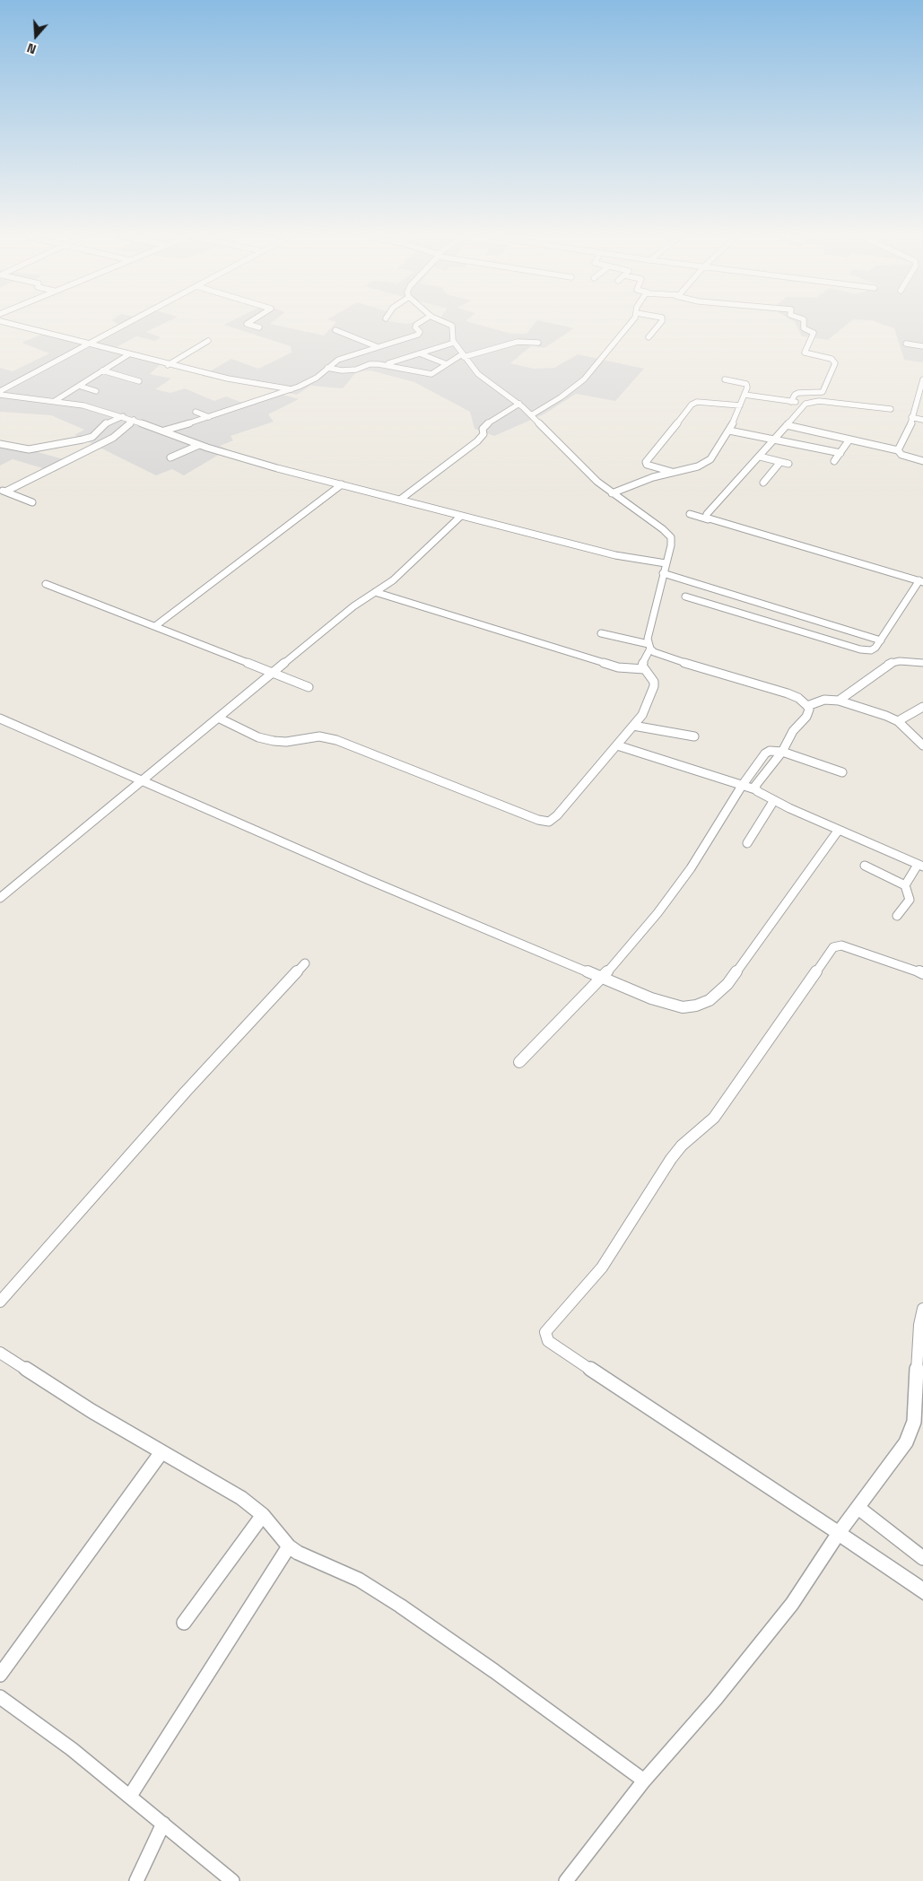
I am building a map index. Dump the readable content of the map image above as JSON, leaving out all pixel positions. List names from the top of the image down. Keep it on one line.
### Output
{"north":"bottom"}
